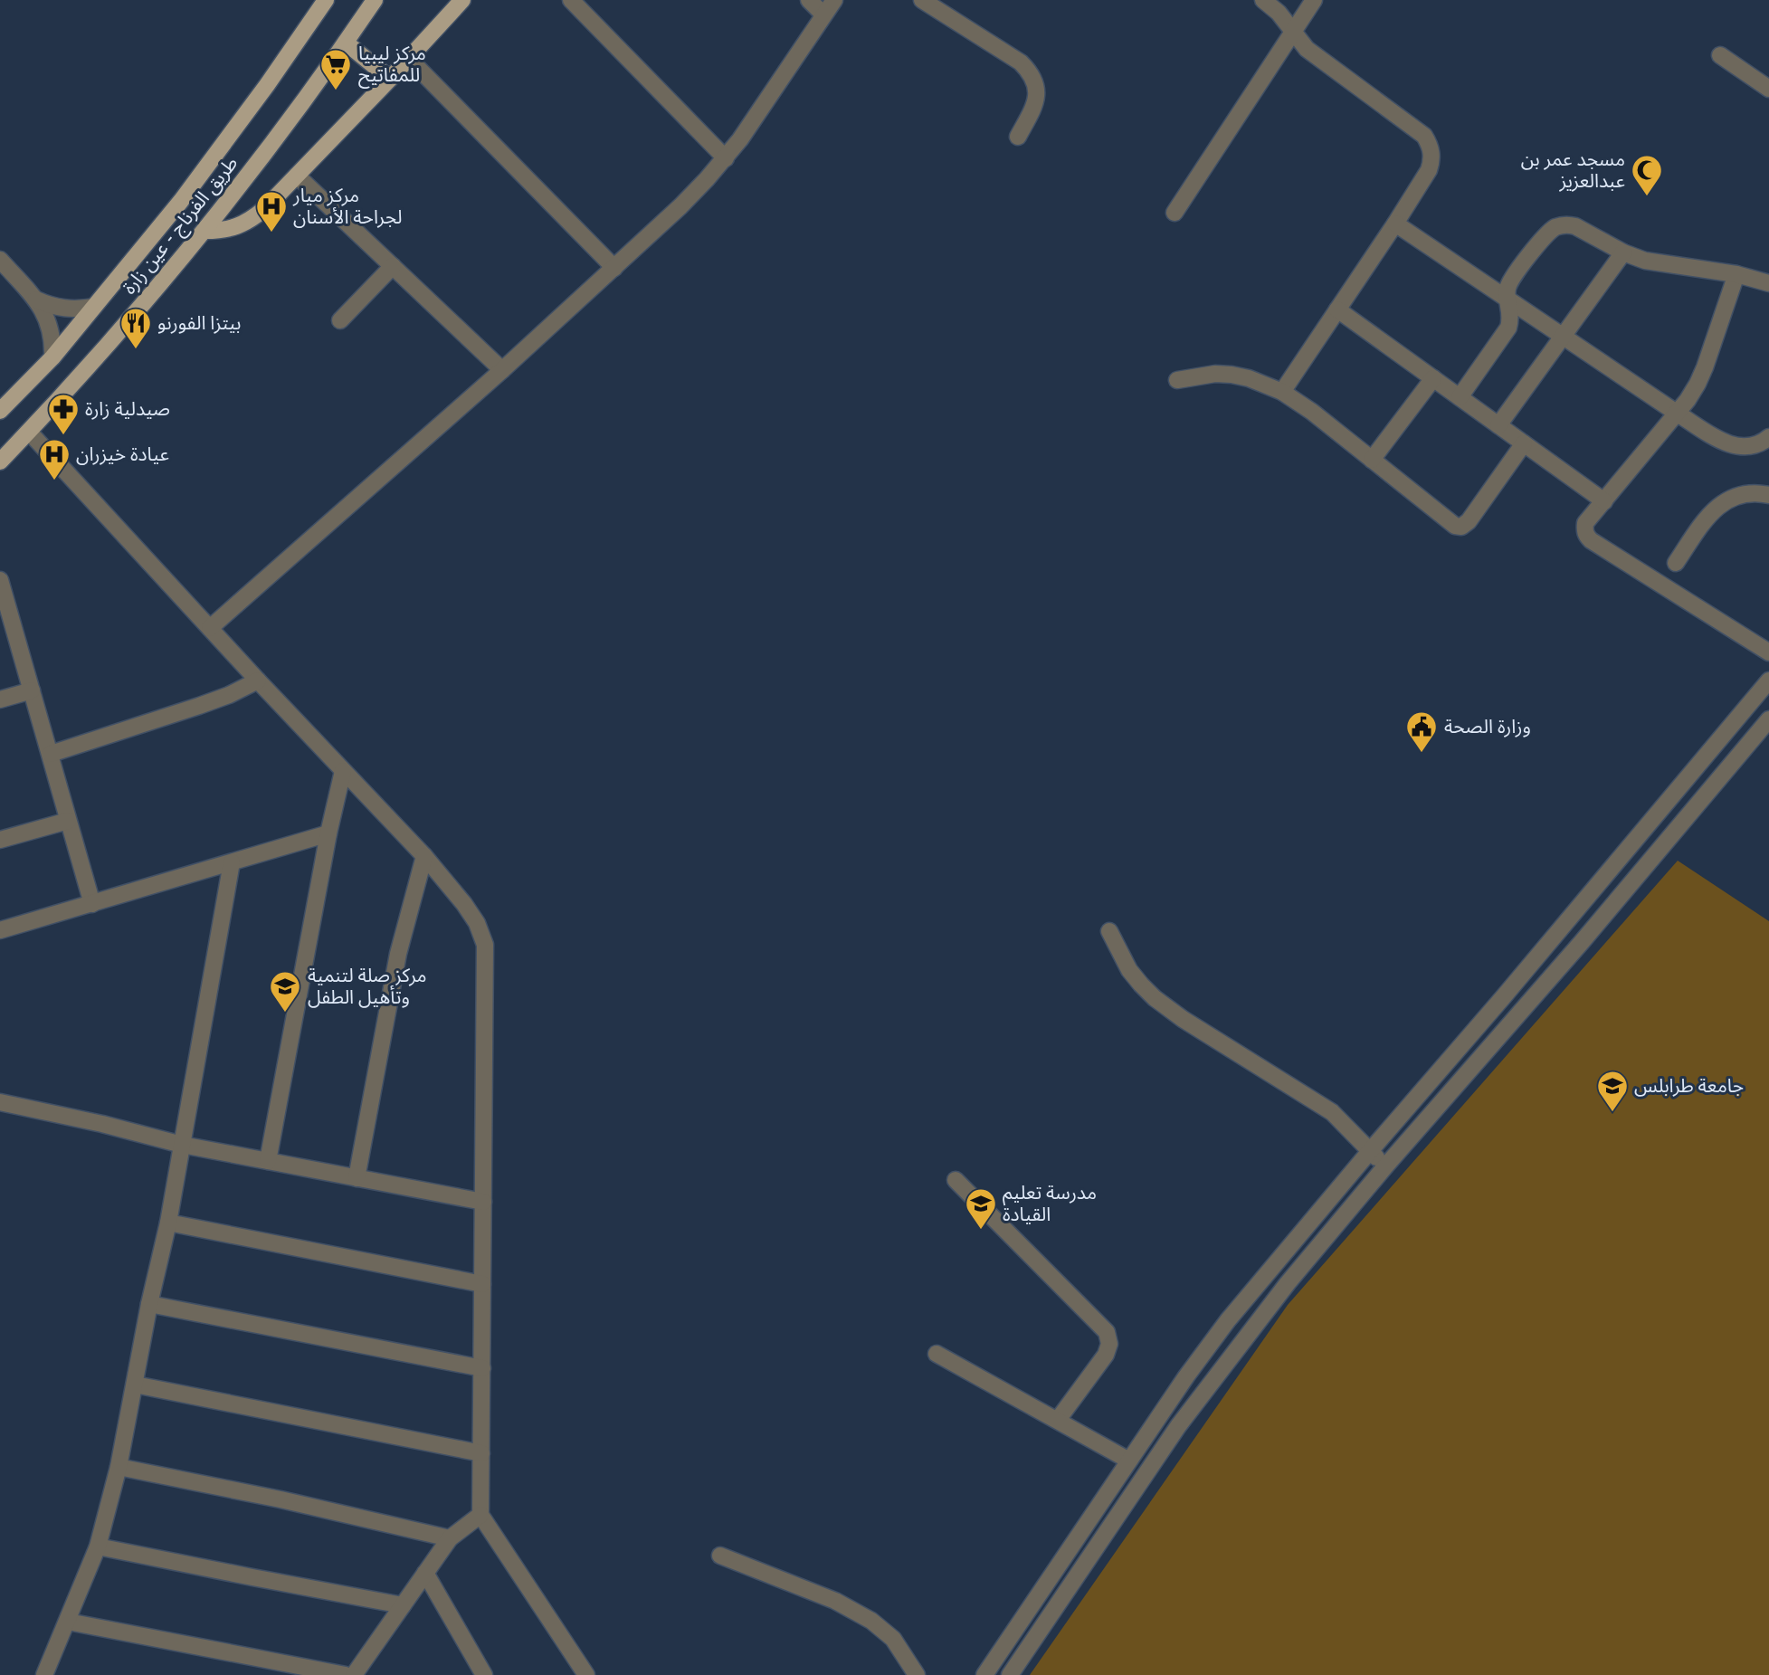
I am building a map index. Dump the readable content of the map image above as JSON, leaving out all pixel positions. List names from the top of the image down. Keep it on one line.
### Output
{"streets":{"main road":["طريق الفرناج - عين زارة"]},"places":{"supermarket":["مركز ليبيا للمفاتيح"],"mosque":["مسجد عمر بن عبدالعزيز"],"hospital":["مركز ميار لجراحة الأسنان","عيادة خيزران"],"restaurant":["بيتزا الفورنو"],"pharmacy":["صيدلية زارة"],"public building":["وزارة الصحة"],"school or university":["مركز صلة لتنمية وتأهيل الطفل","جامعة طرابلس","مدرسة تعليم القيادة"]}}
